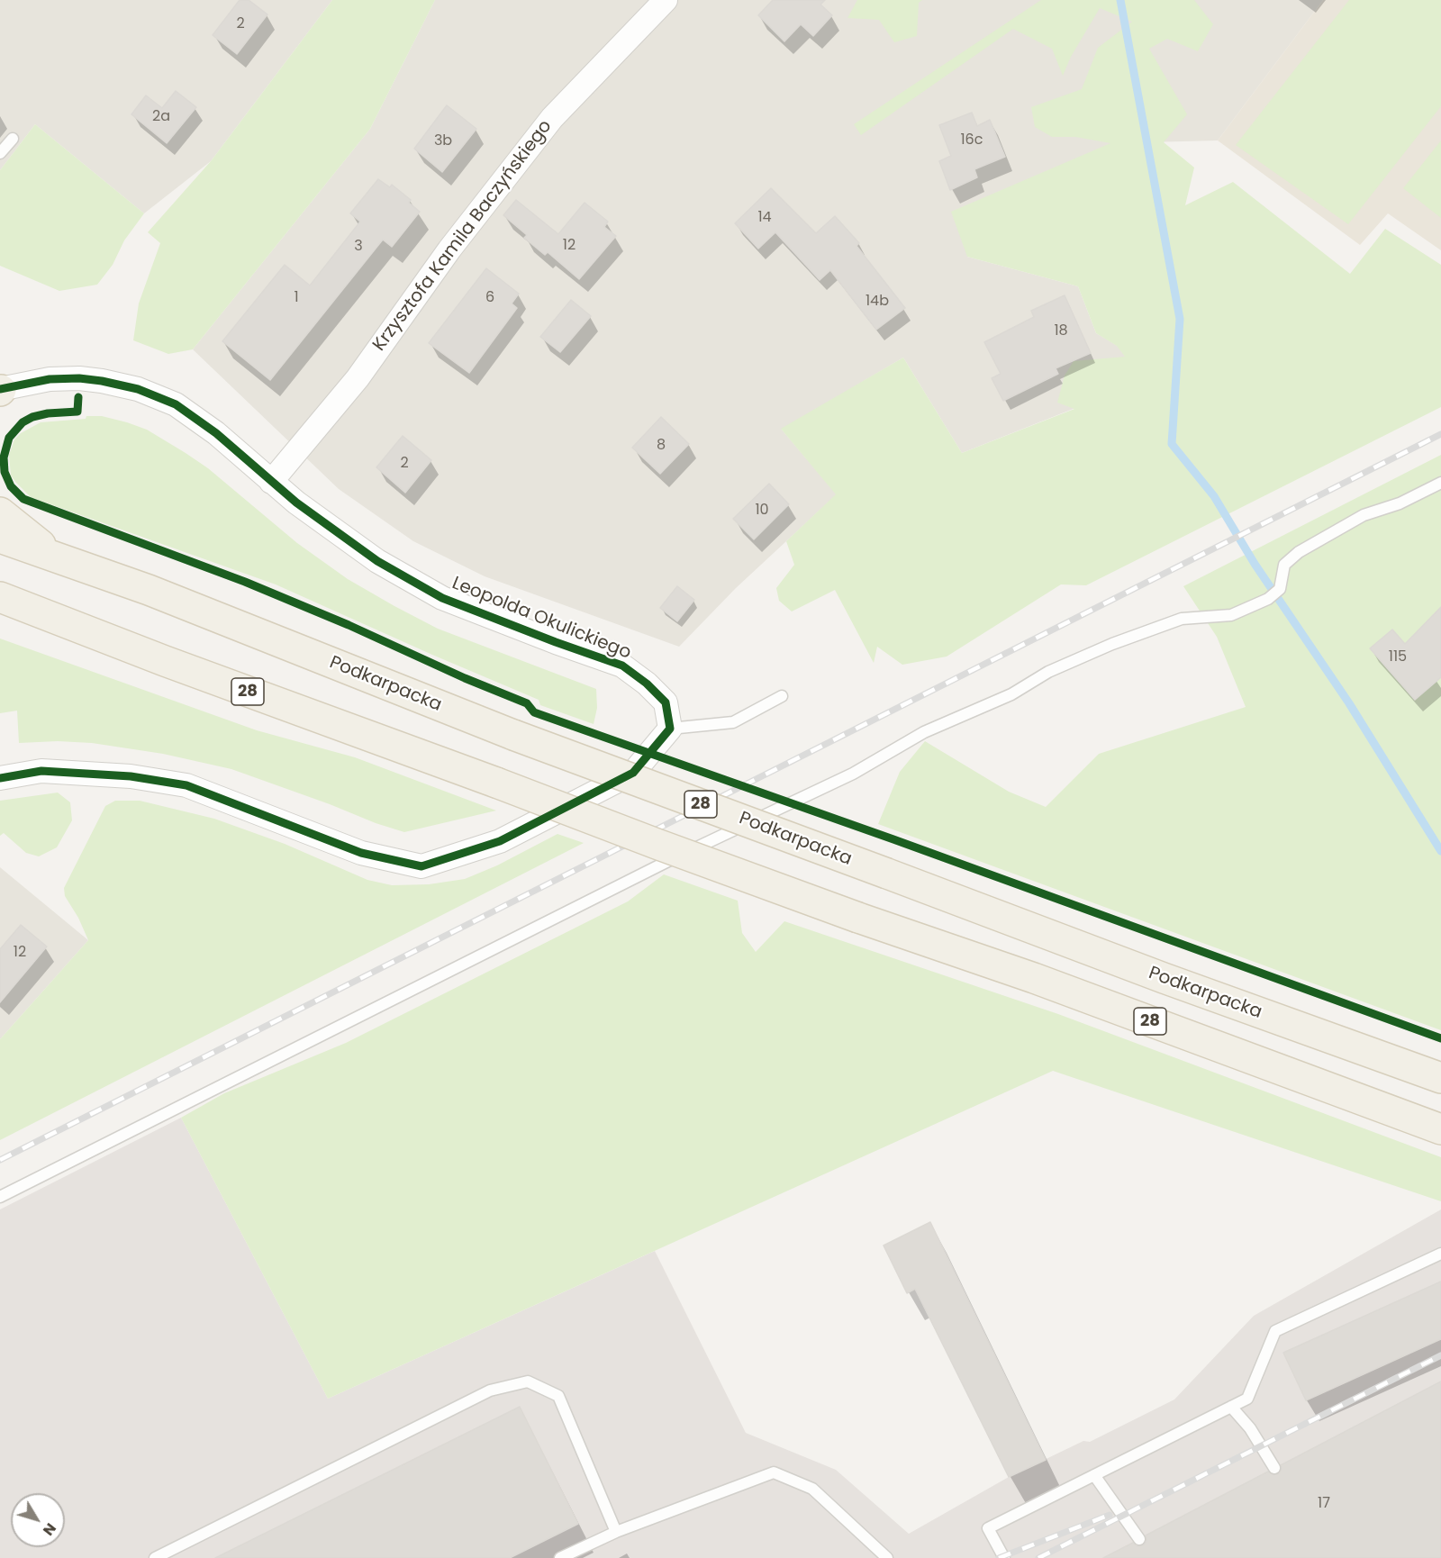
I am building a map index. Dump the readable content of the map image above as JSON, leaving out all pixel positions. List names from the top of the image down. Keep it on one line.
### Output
{"streets":{"main road":["Podkarpacka","28"],"street":["Krzysztofa Kamila Baczyńskiego","Leopolda Okulickiego"]},"crossings":[["Krzysztofa Kamila Baczyńskiego","Leopolda Okulickiego"]],"house_numbers":["2","2a","16c","3b","14","12","3","1","6","14b","18","8","2","10","115","12","17"],"north":"bottom right"}
